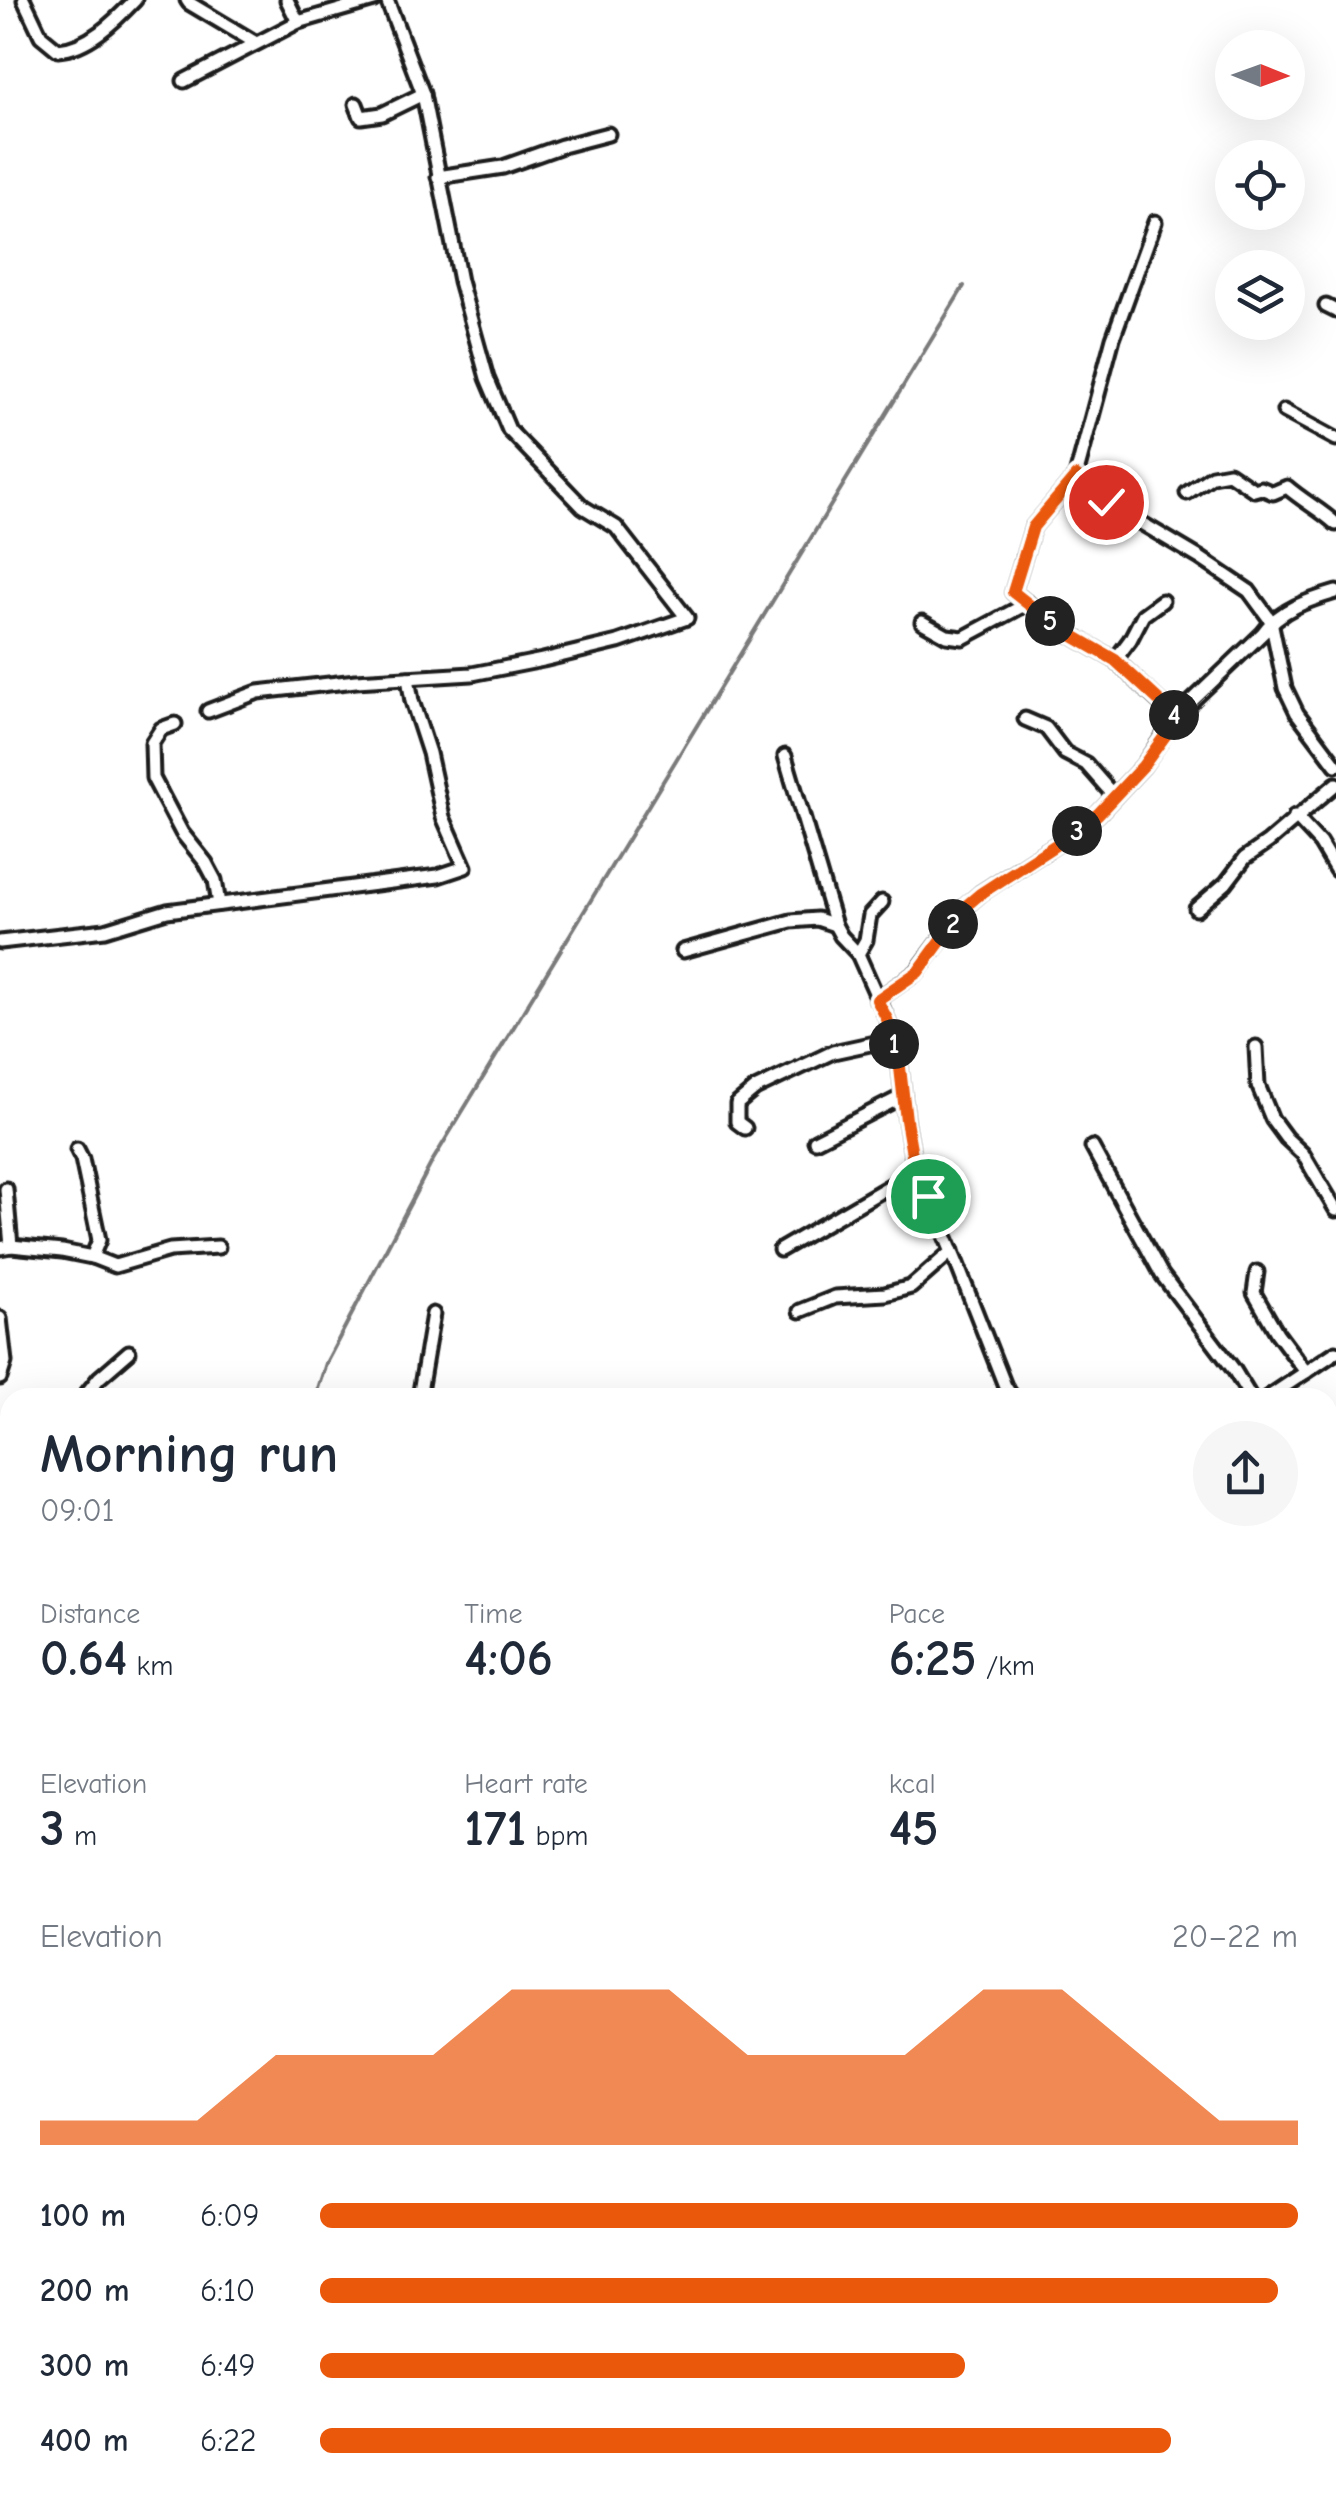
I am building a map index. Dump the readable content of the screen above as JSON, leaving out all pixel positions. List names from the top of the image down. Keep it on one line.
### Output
{"north":"right","page":{"pins":["5","4","3","2","1"],"heading":["Morning run","09:01"],"stats":[["Distance","0.64 km"],["Time","4:06"],["Pace","6:25 /km"],["Elevation","3 m"],["Heart rate","171 bpm"],["kcal","45"]],"chart":["Elevation","20–22 m"],"list":[{"name":"100 m","note":"6:09"},{"name":"200 m","note":"6:10"},{"name":"300 m","note":"6:49"},{"name":"400 m","note":"6:22"}]}}
